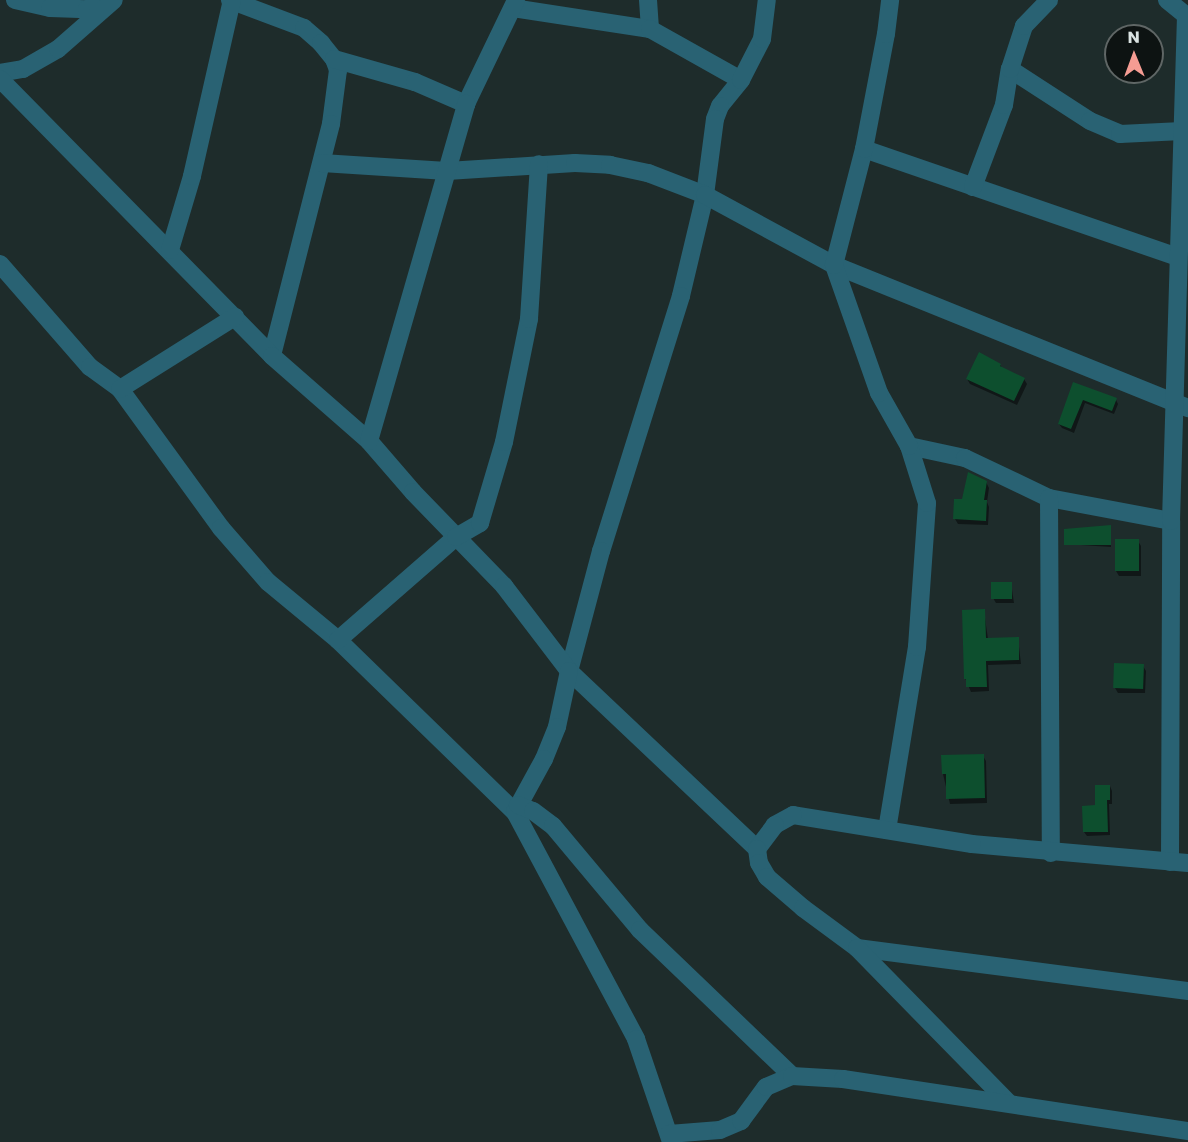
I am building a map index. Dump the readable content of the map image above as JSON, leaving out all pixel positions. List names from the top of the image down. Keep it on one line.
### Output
{"north":"top"}
